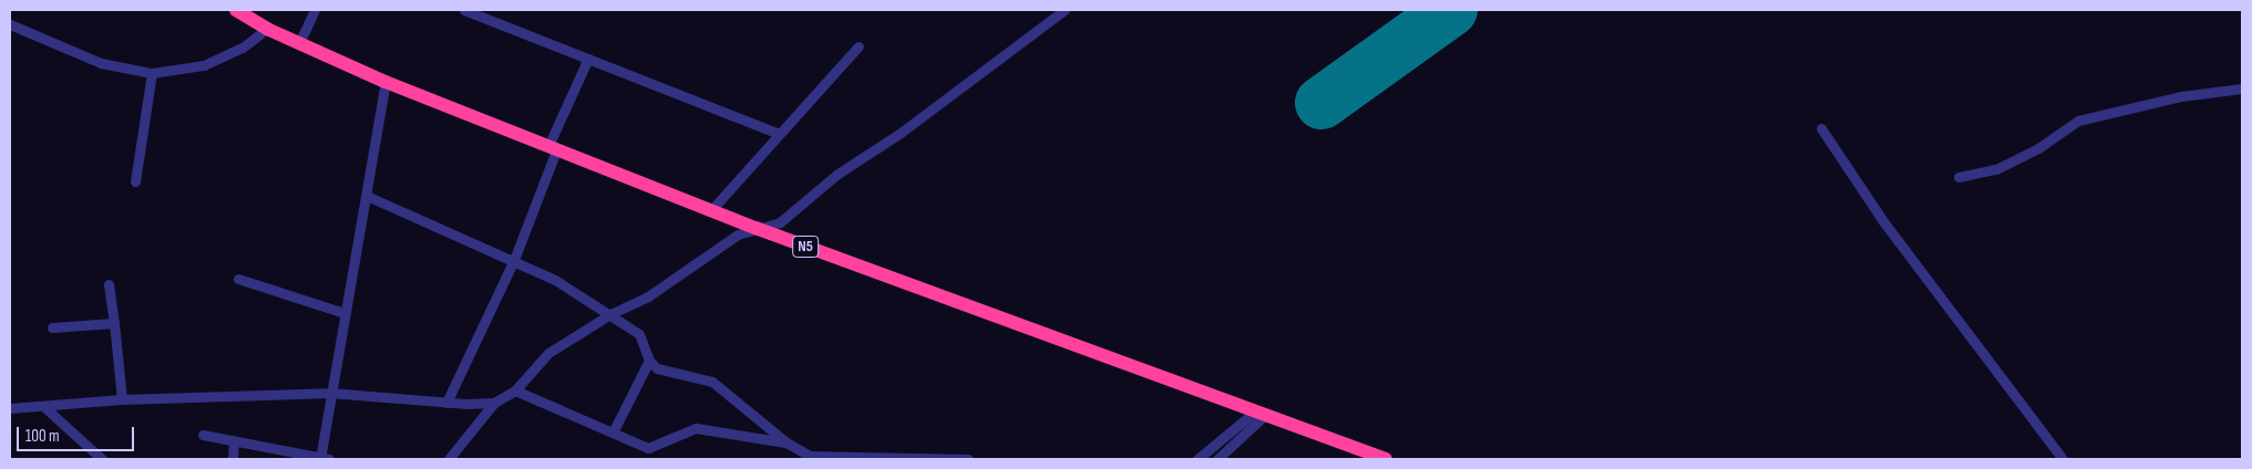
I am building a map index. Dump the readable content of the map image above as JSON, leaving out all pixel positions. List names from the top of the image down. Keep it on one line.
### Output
{"streets":{"highway":["N5"]},"scale_bar":"100 m"}
